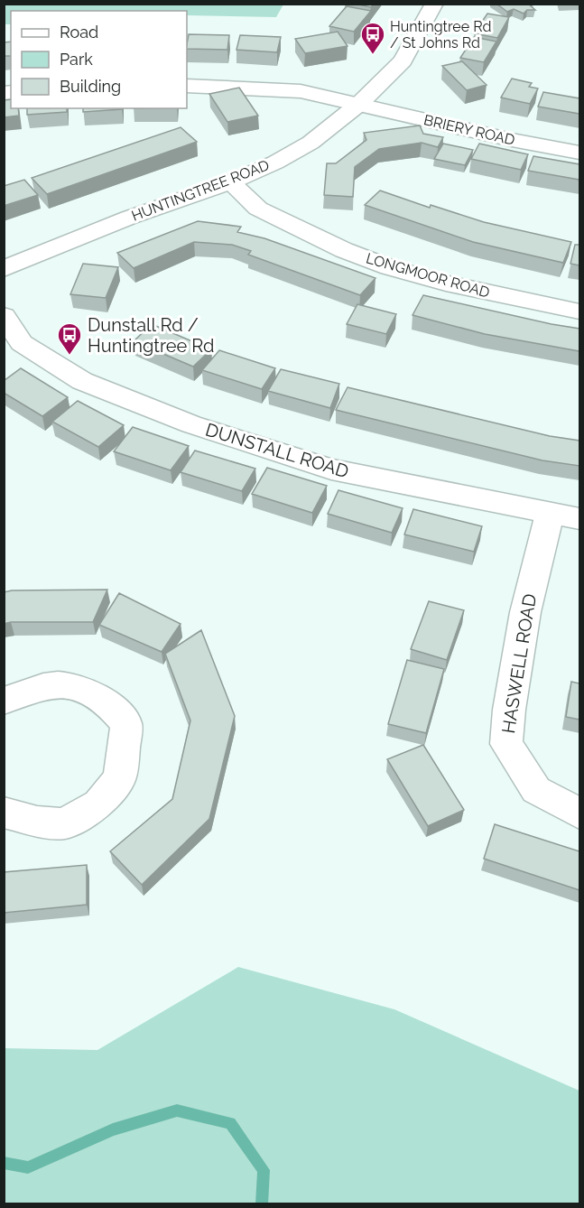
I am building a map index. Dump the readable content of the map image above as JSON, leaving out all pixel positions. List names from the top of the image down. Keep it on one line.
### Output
{"streets":{"street":["BRIERY ROAD","HUNTINGTREE ROAD","LONGMOOR ROAD","DUNSTALL ROAD","HASWELL ROAD"]},"crossings":[["BRIERY ROAD","HUNTINGTREE ROAD"],["HUNTINGTREE ROAD","LONGMOOR ROAD"],["DUNSTALL ROAD","HASWELL ROAD"]],"places":{"bus stop":["Huntingtree Rd / St Johns Rd","Dunstall Rd / Huntingtree Rd"]},"legend":["Road","Park","Building"]}
